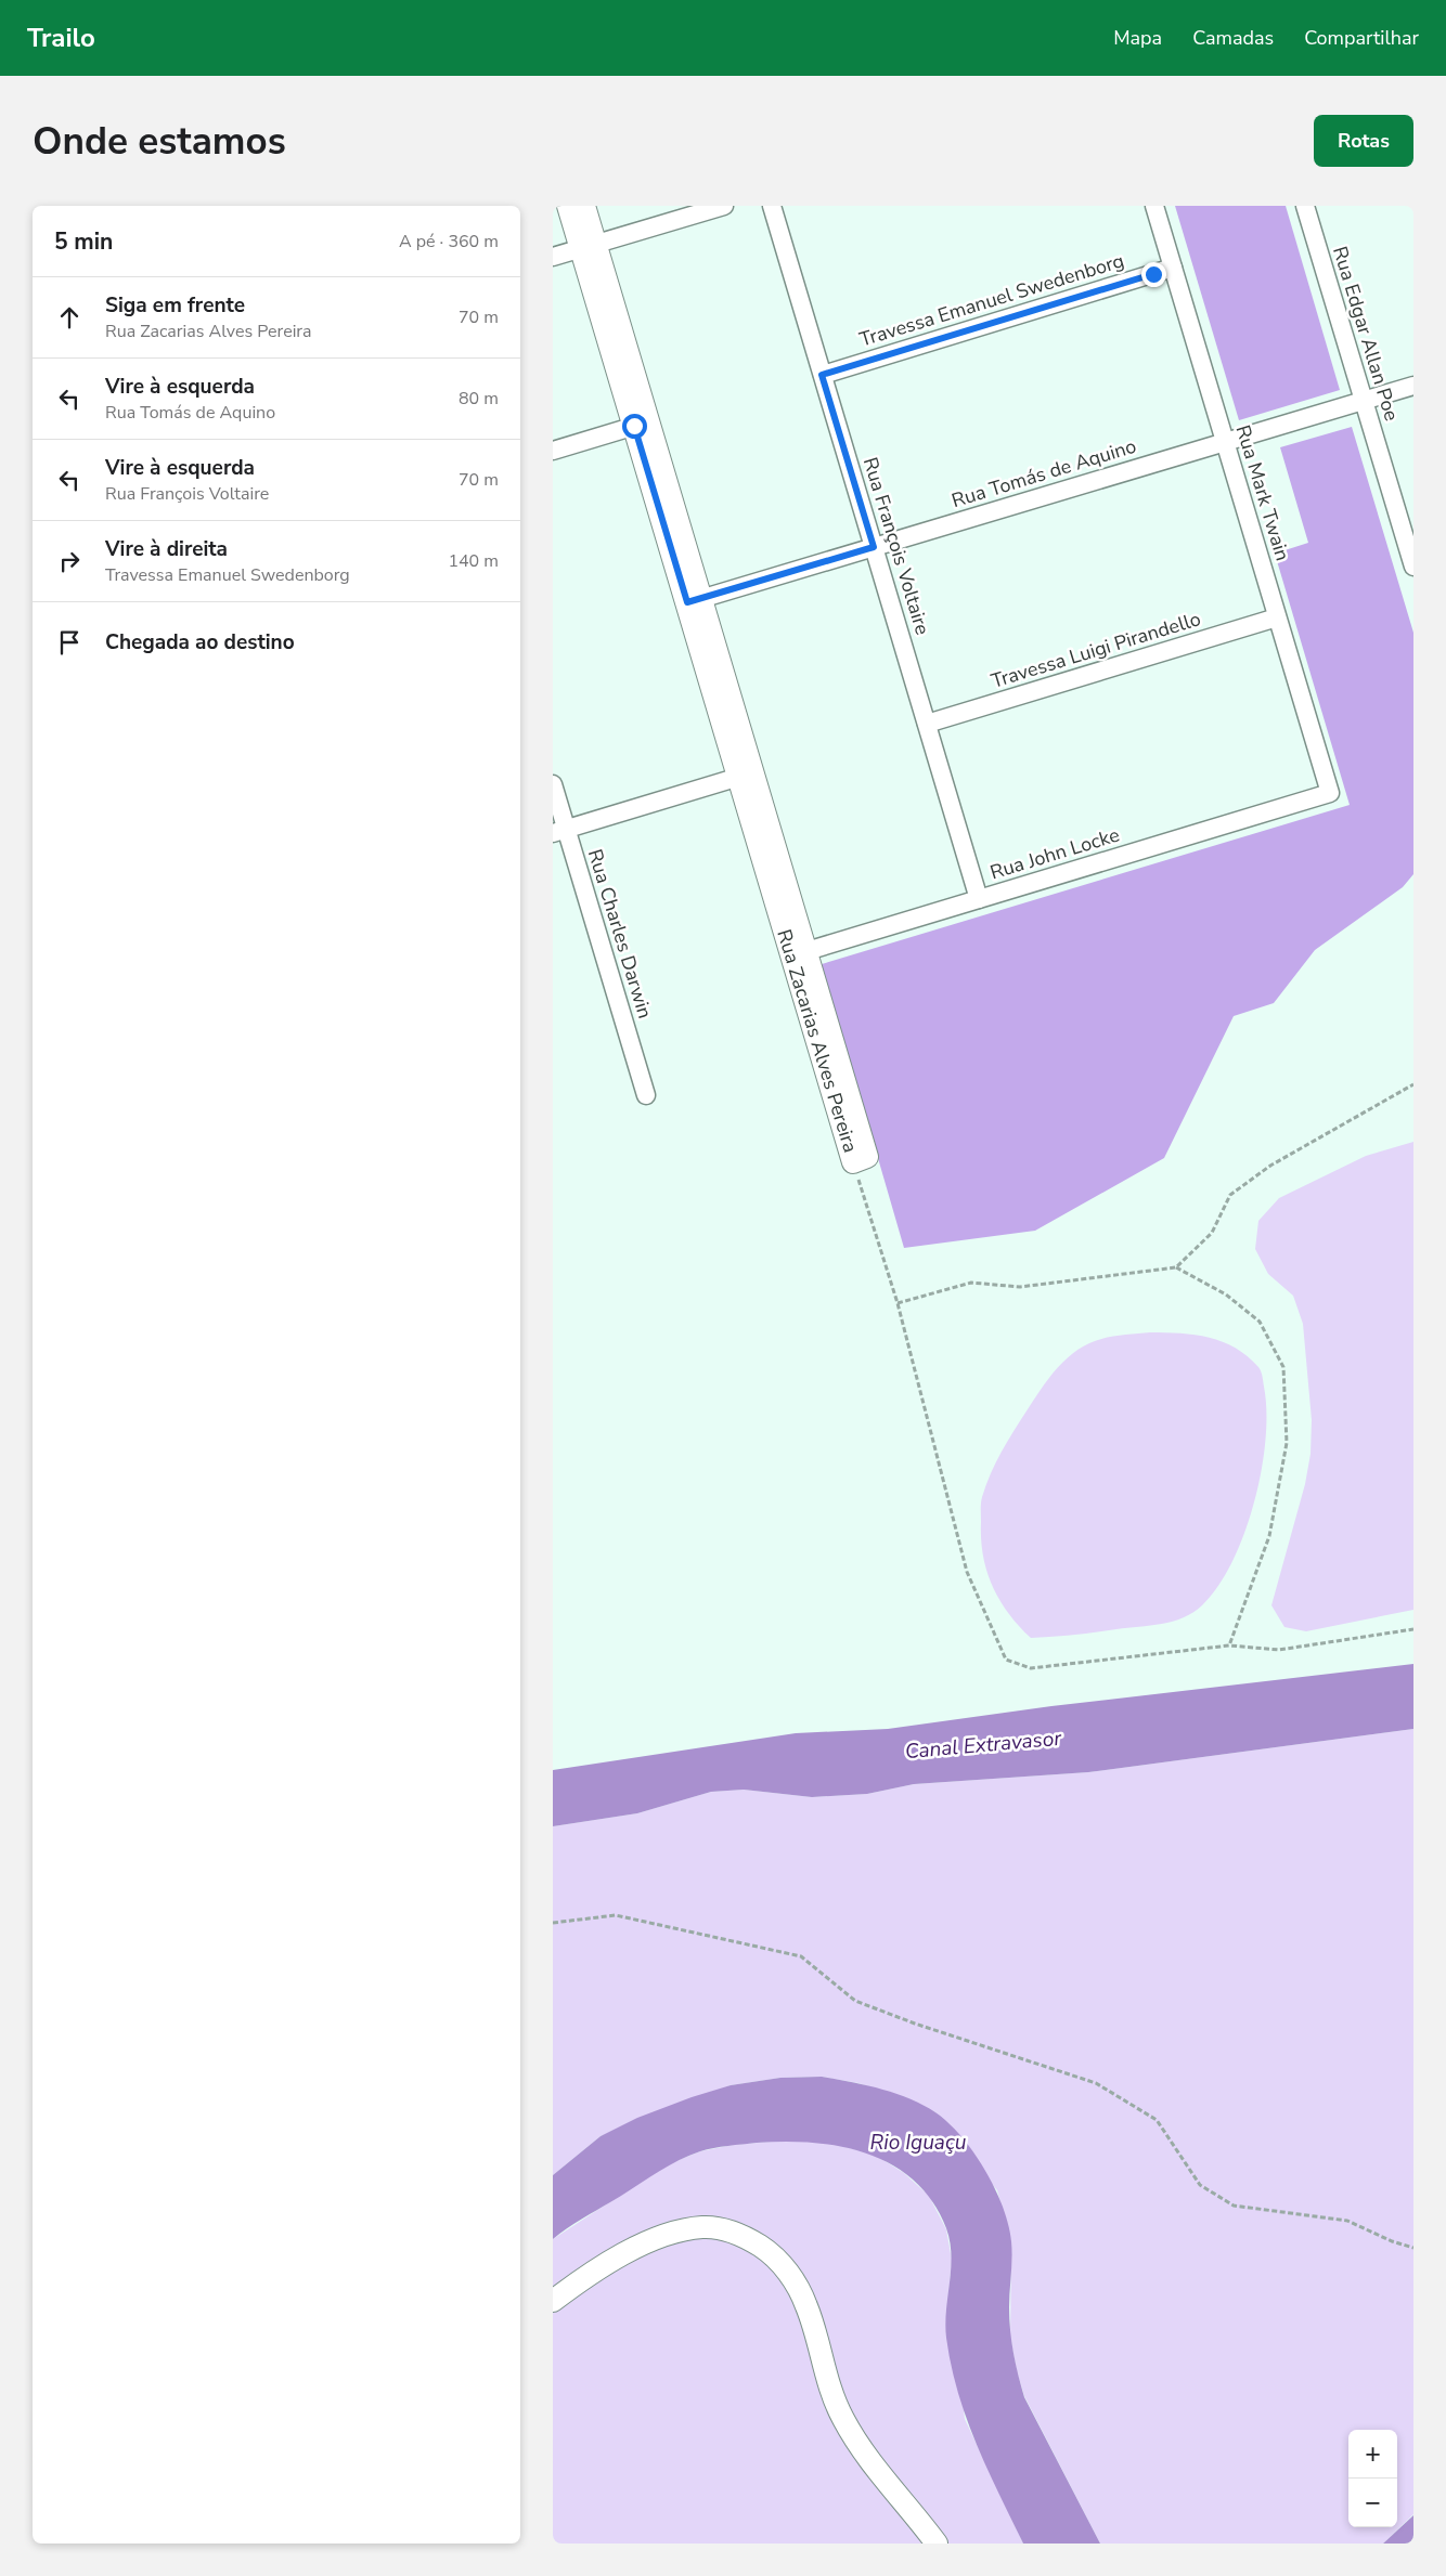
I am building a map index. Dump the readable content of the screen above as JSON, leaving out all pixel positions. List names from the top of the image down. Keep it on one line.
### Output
{"streets":{"street":["Travessa Emanuel Swedenborg","Rua Edgar Allan Poe","Rua Tomás de Aquino","Rua Mark Twain","Rua François Voltaire","Travessa Luigi Pirandello","Rua John Locke","Rua Charles Darwin","Rua Zacarias Alves Pereira"]},"crossings":[["Travessa Emanuel Swedenborg","Rua Mark Twain"],["Travessa Emanuel Swedenborg","Rua François Voltaire"],["Rua Edgar Allan Poe","Rua Tomás de Aquino"],["Rua Tomás de Aquino","Rua Mark Twain"],["Rua Tomás de Aquino","Rua François Voltaire"],["Rua Tomás de Aquino","Rua Zacarias Alves Pereira"],["Rua Mark Twain","Travessa Luigi Pirandello"],["Rua Mark Twain","Rua John Locke"],["Rua François Voltaire","Travessa Luigi Pirandello"],["Rua François Voltaire","Rua John Locke"],["Rua John Locke","Rua Zacarias Alves Pereira"]],"water":["Canal Extravasor","Rio Iguaçu"],"page":{"header":"Trailo","nav":["Mapa","Camadas","Compartilhar"],"buttons":"Rotas","title":"Onde estamos","heading":["5 min","A pé · 360 m"],"list":[["Siga em frente","Rua Zacarias Alves Pereira","70 m"],["Vire à esquerda","Rua Tomás de Aquino","80 m"],["Vire à esquerda","Rua François Voltaire","70 m"],["Vire à direita","Travessa Emanuel Swedenborg","140 m"],"Chegada ao destino"],"map_buttons":["+","−"]}}
